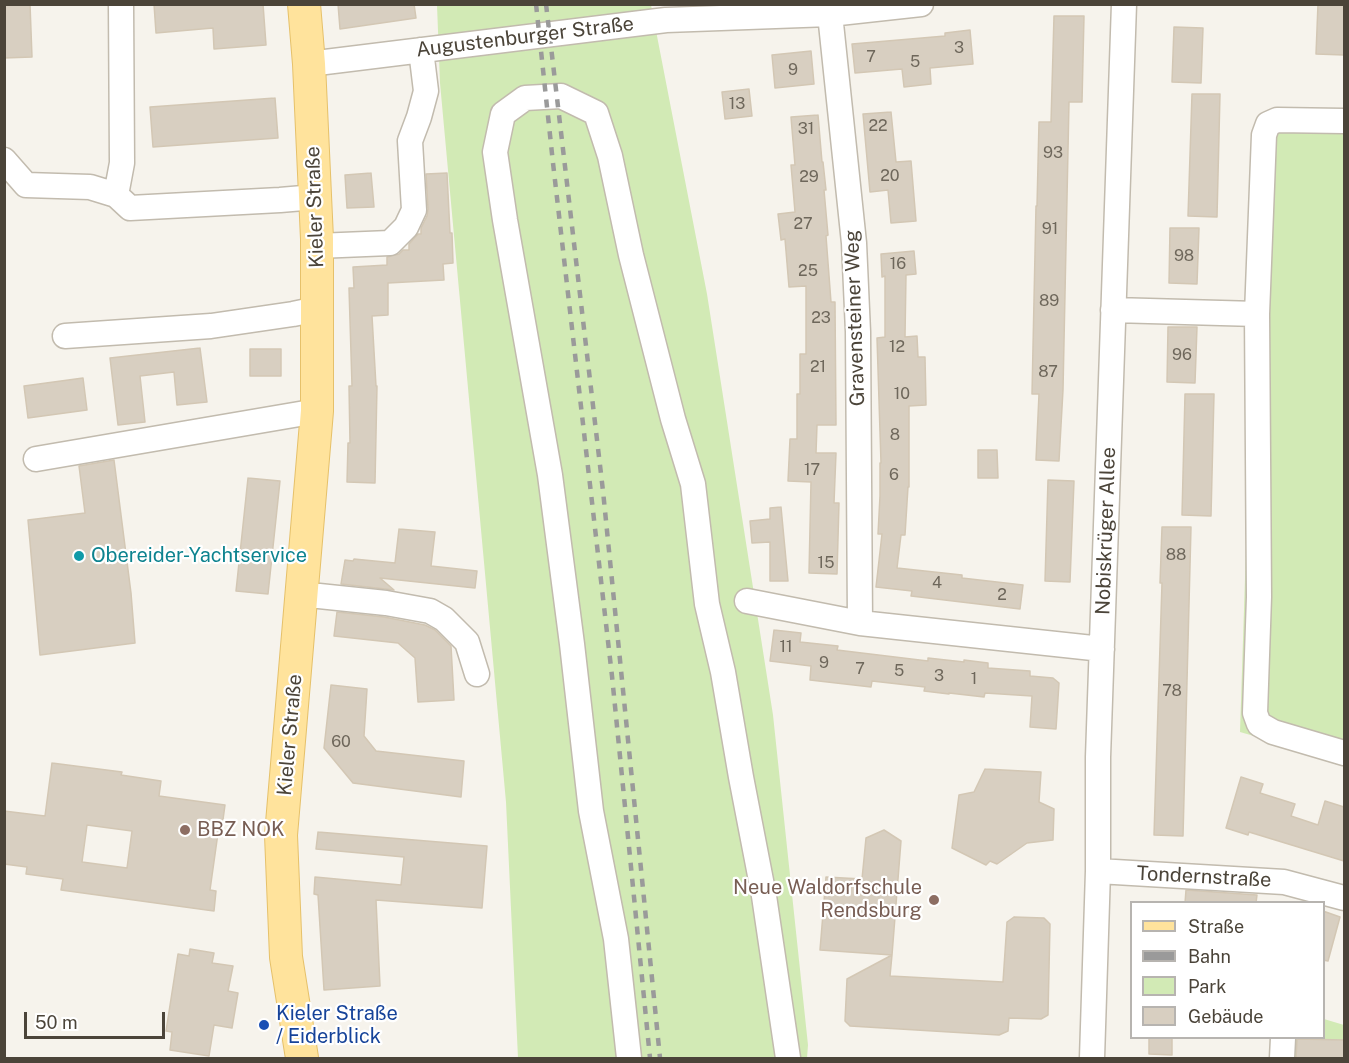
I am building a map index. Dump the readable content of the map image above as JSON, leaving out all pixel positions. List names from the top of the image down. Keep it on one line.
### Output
{"streets":{"main road":["Kieler Straße"],"street":["Augustenburger Straße","Gravensteiner Weg","Nobiskrüger Allee","Tondernstraße"]},"crossings":[["Augustenburger Straße","Kieler Straße"],["Augustenburger Straße","Gravensteiner Weg"],["Nobiskrüger Allee","Tondernstraße"]],"places":["Obereider-Yachtservice","BBZ NOK","Neue Waldorfschule Rendsburg","Kieler Straße / Eiderblick"],"house_numbers":["3","7","5","9","13","22","31","93","20","29","27","91","98","16","25","89","23","12","96","21","87","10","8","17","6","88","15","4","2","11","9","7","5","3","1","78","60"],"legend":["Straße","Bahn","Park","Gebäude"],"scale_bar":"50 m"}
